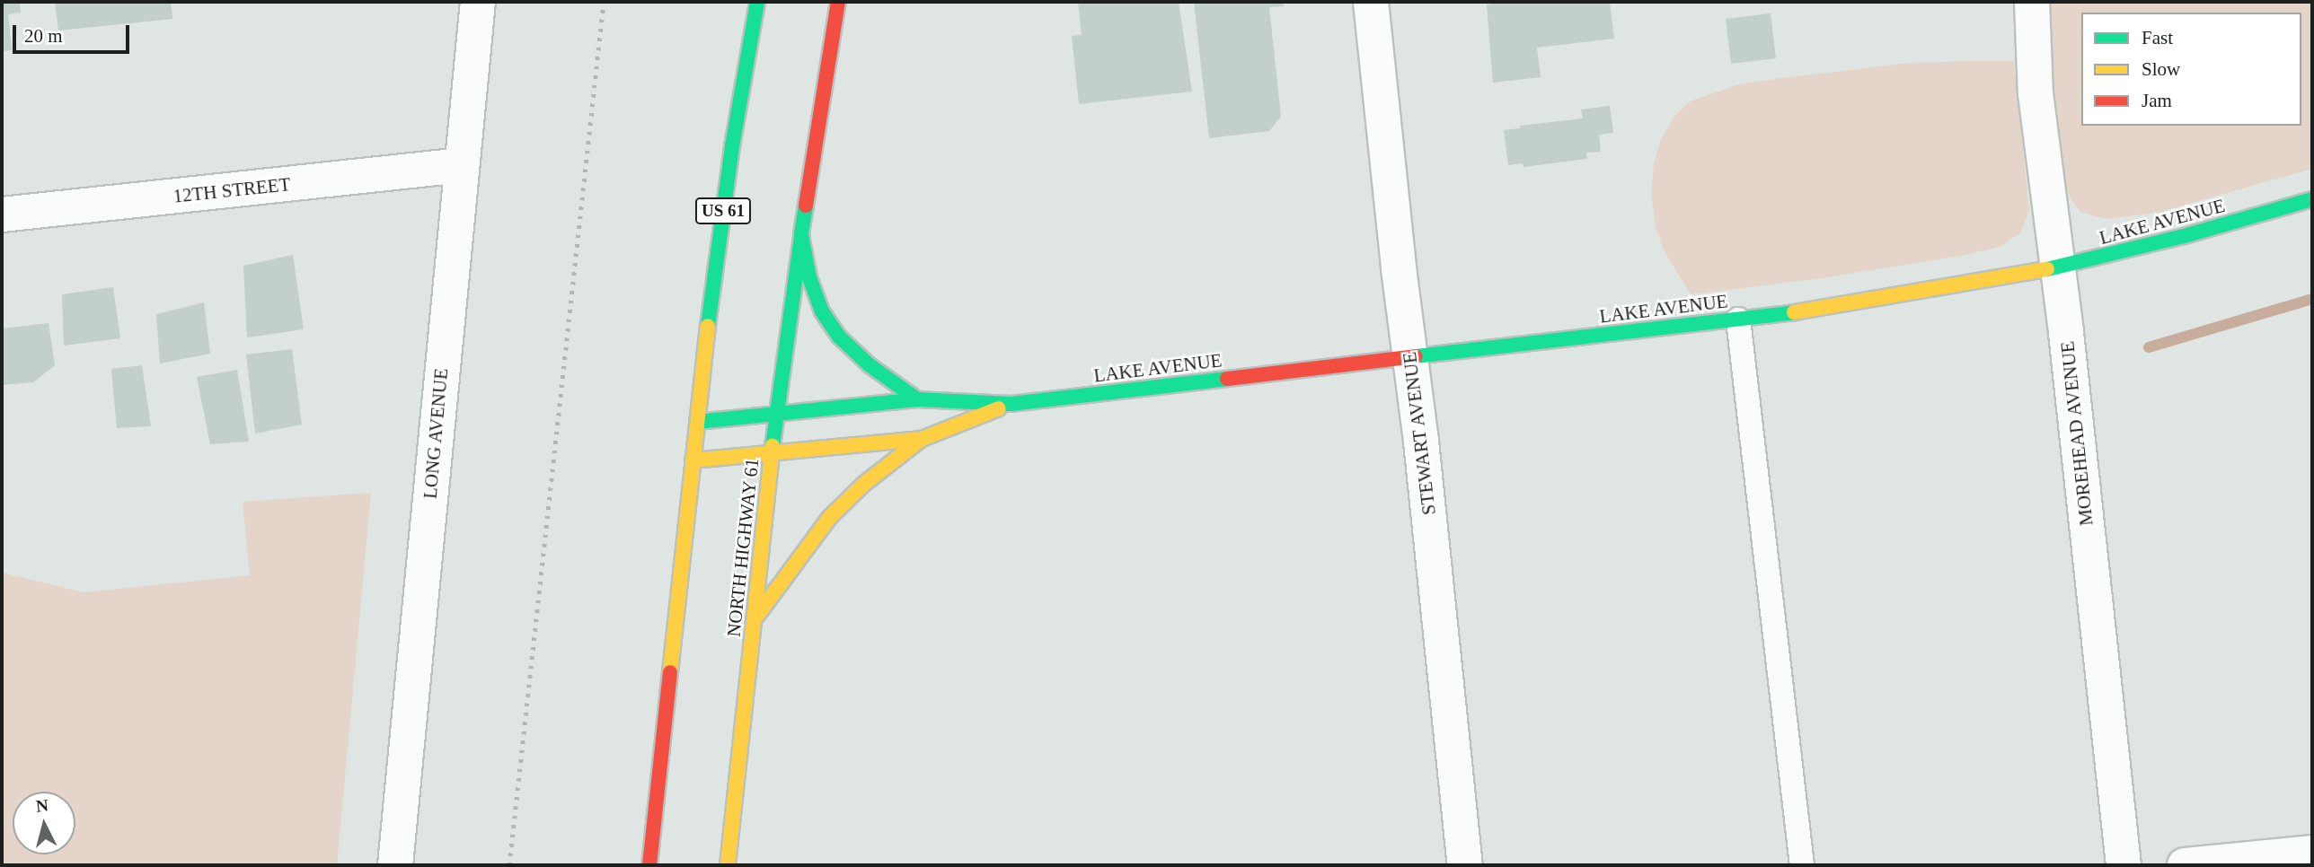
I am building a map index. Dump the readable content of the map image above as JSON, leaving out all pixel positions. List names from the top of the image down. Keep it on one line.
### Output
{"streets":{"main road":["US 61","LAKE AVENUE","NORTH HIGHWAY 61"],"street":["12TH STREET","LONG AVENUE","STEWART AVENUE","MOREHEAD AVENUE"]},"crossings":[["12TH STREET","LONG AVENUE"],["US 61","LAKE AVENUE"],["LAKE AVENUE","STEWART AVENUE"],["LAKE AVENUE","MOREHEAD AVENUE"],["LAKE AVENUE","NORTH HIGHWAY 61"]],"legend":["Fast","Slow","Jam"],"scale_bar":"20 m","north":"top"}
